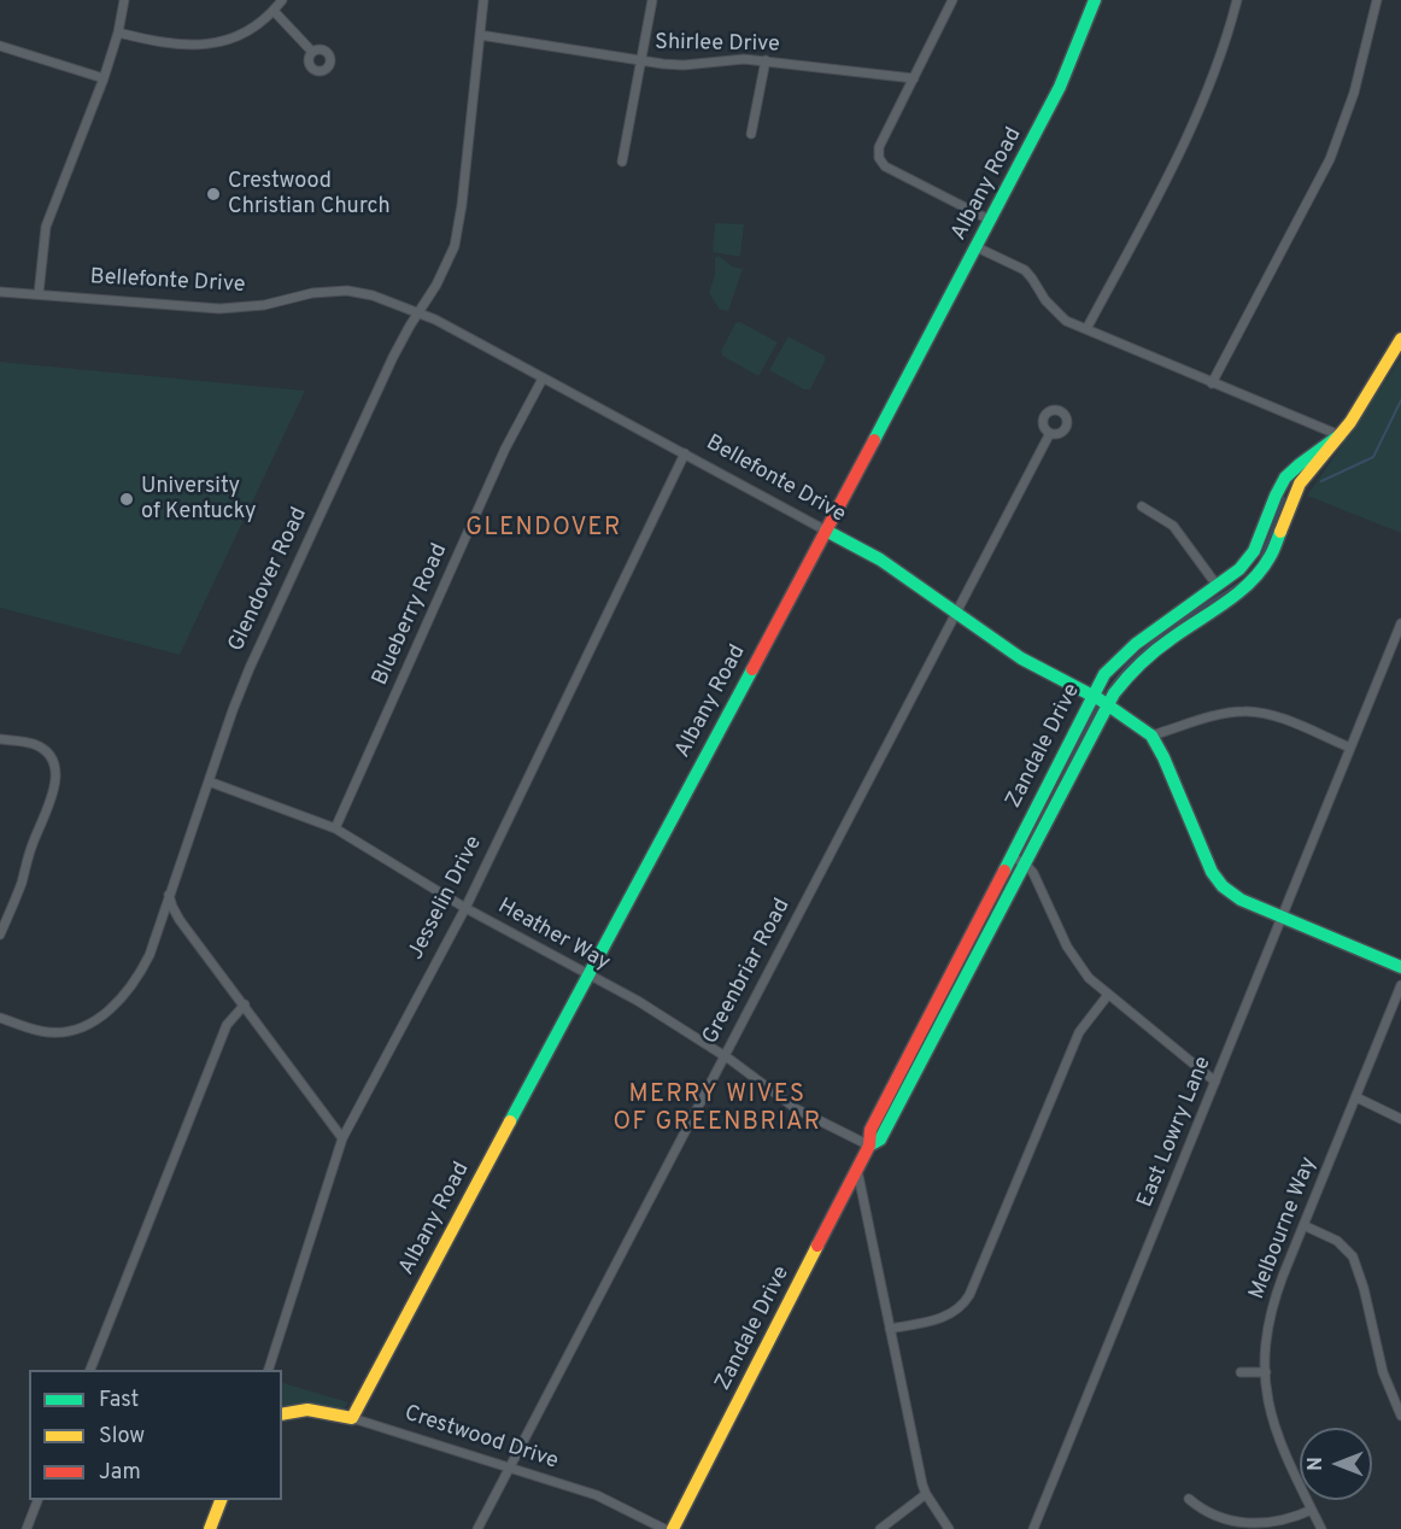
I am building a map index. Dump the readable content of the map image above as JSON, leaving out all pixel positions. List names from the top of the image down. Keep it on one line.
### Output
{"streets":{"street":["Shirlee Drive","Albany Road","Bellefonte Drive","Glendover Road","Blueberry Road","Zandale Drive","Jesselin Drive","Heather Way","Greenbriar Road","East Lowry Lane","Melbourne Way","Crestwood Drive"]},"crossings":[["Shirlee Drive","Glendover Road"],["Albany Road","Bellefonte Drive"],["Albany Road","Heather Way"],["Albany Road","Crestwood Drive"],["Bellefonte Drive","Glendover Road"],["Bellefonte Drive","Blueberry Road"],["Bellefonte Drive","Zandale Drive"],["Bellefonte Drive","Jesselin Drive"],["Bellefonte Drive","Greenbriar Road"],["Glendover Road","Heather Way"],["Blueberry Road","Heather Way"],["Zandale Drive","Heather Way"],["Jesselin Drive","Heather Way"],["Heather Way","Greenbriar Road"],["Greenbriar Road","Crestwood Drive"]],"districts":["GLENDOVER","MERRY WIVES OF GREENBRIAR"],"places":["Crestwood Christian Church","University of Kentucky"],"legend":["Fast","Slow","Jam"],"north":"left"}
